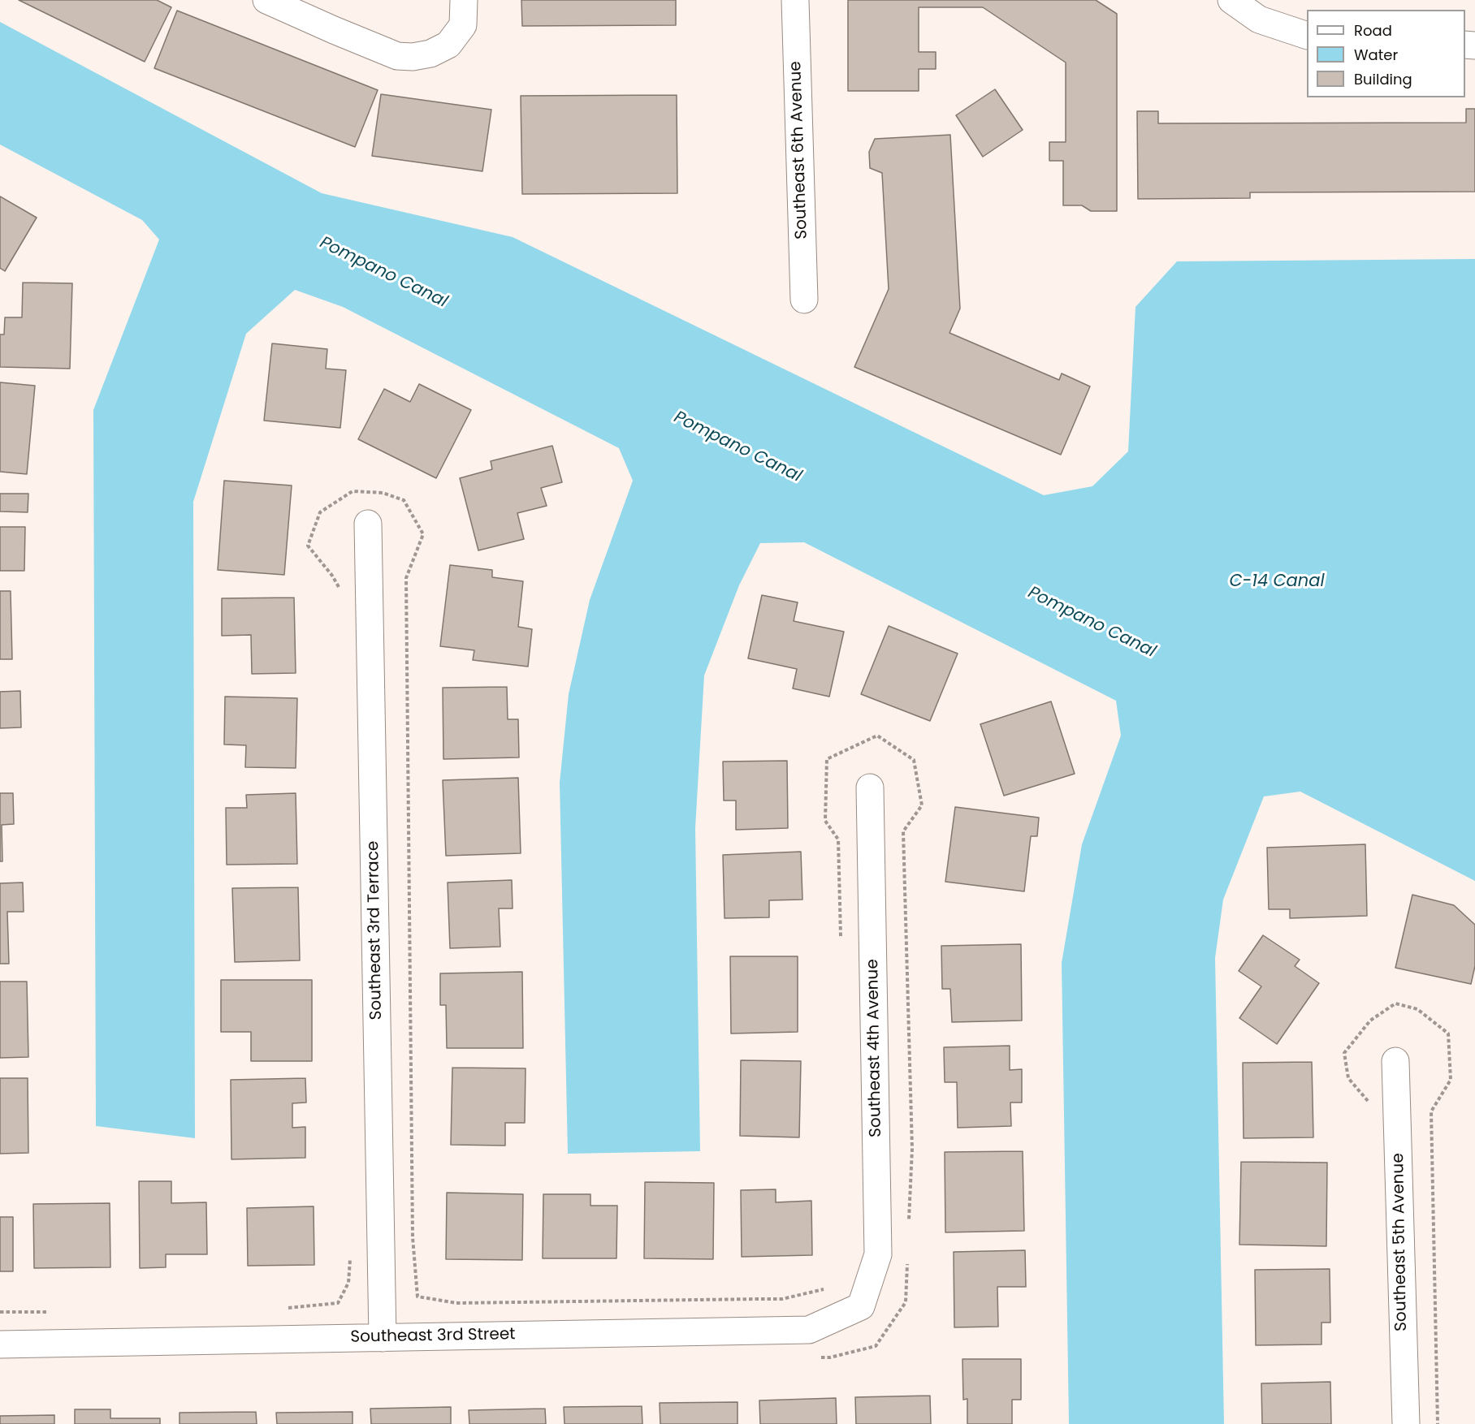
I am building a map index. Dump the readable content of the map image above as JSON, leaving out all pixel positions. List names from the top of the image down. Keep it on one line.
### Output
{"streets":{"street":["Southeast 6th Avenue","Southeast 3rd Terrace","Southeast 4th Avenue","Southeast 5th Avenue","Southeast 3rd Street"]},"crossings":[["Southeast 3rd Terrace","Southeast 3rd Street"],["Southeast 4th Avenue","Southeast 3rd Street"]],"water":["Pompano Canal","C-14 Canal"],"legend":["Road","Water","Building"]}
